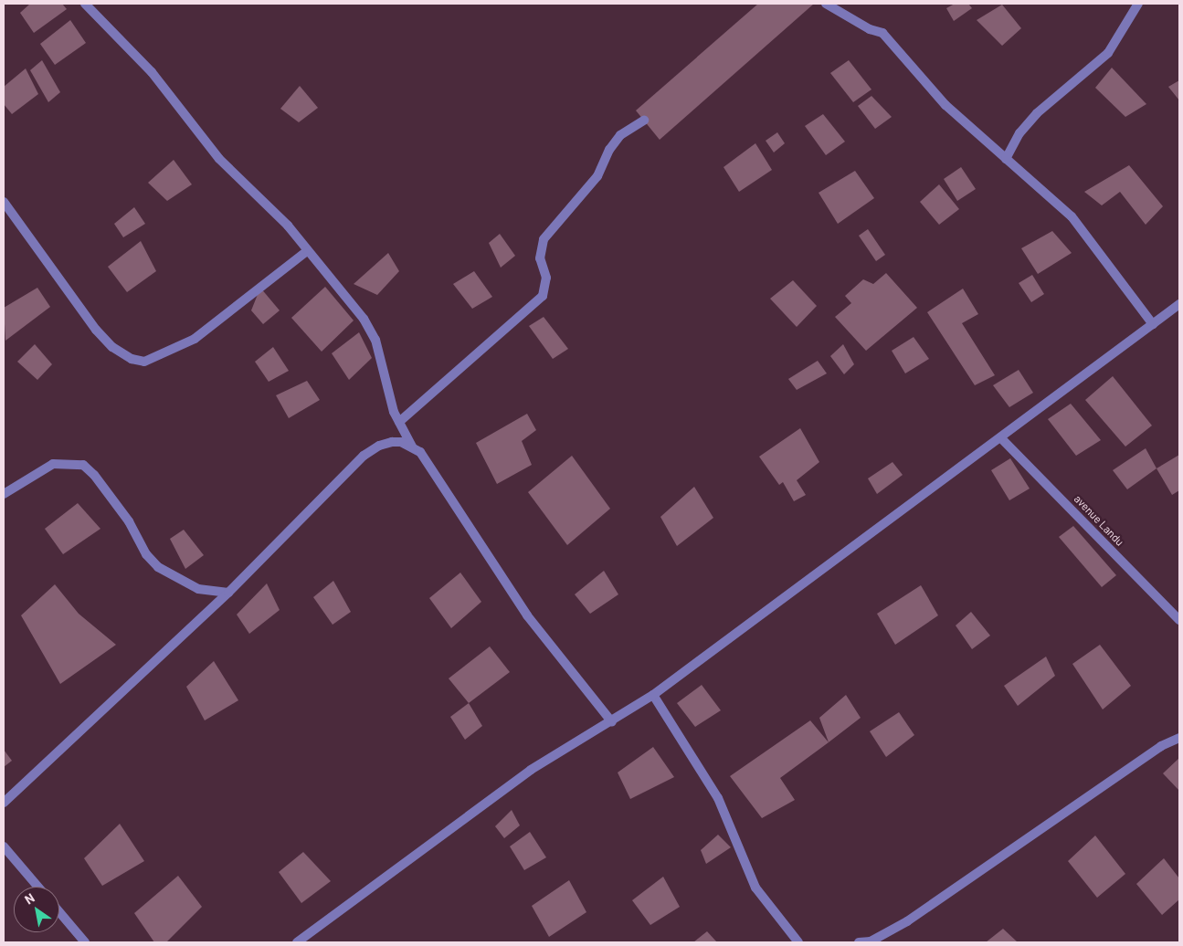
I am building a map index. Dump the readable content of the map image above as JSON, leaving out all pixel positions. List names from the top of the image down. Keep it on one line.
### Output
{"streets":{"street":["avenue Landu"]},"north":"top left"}
